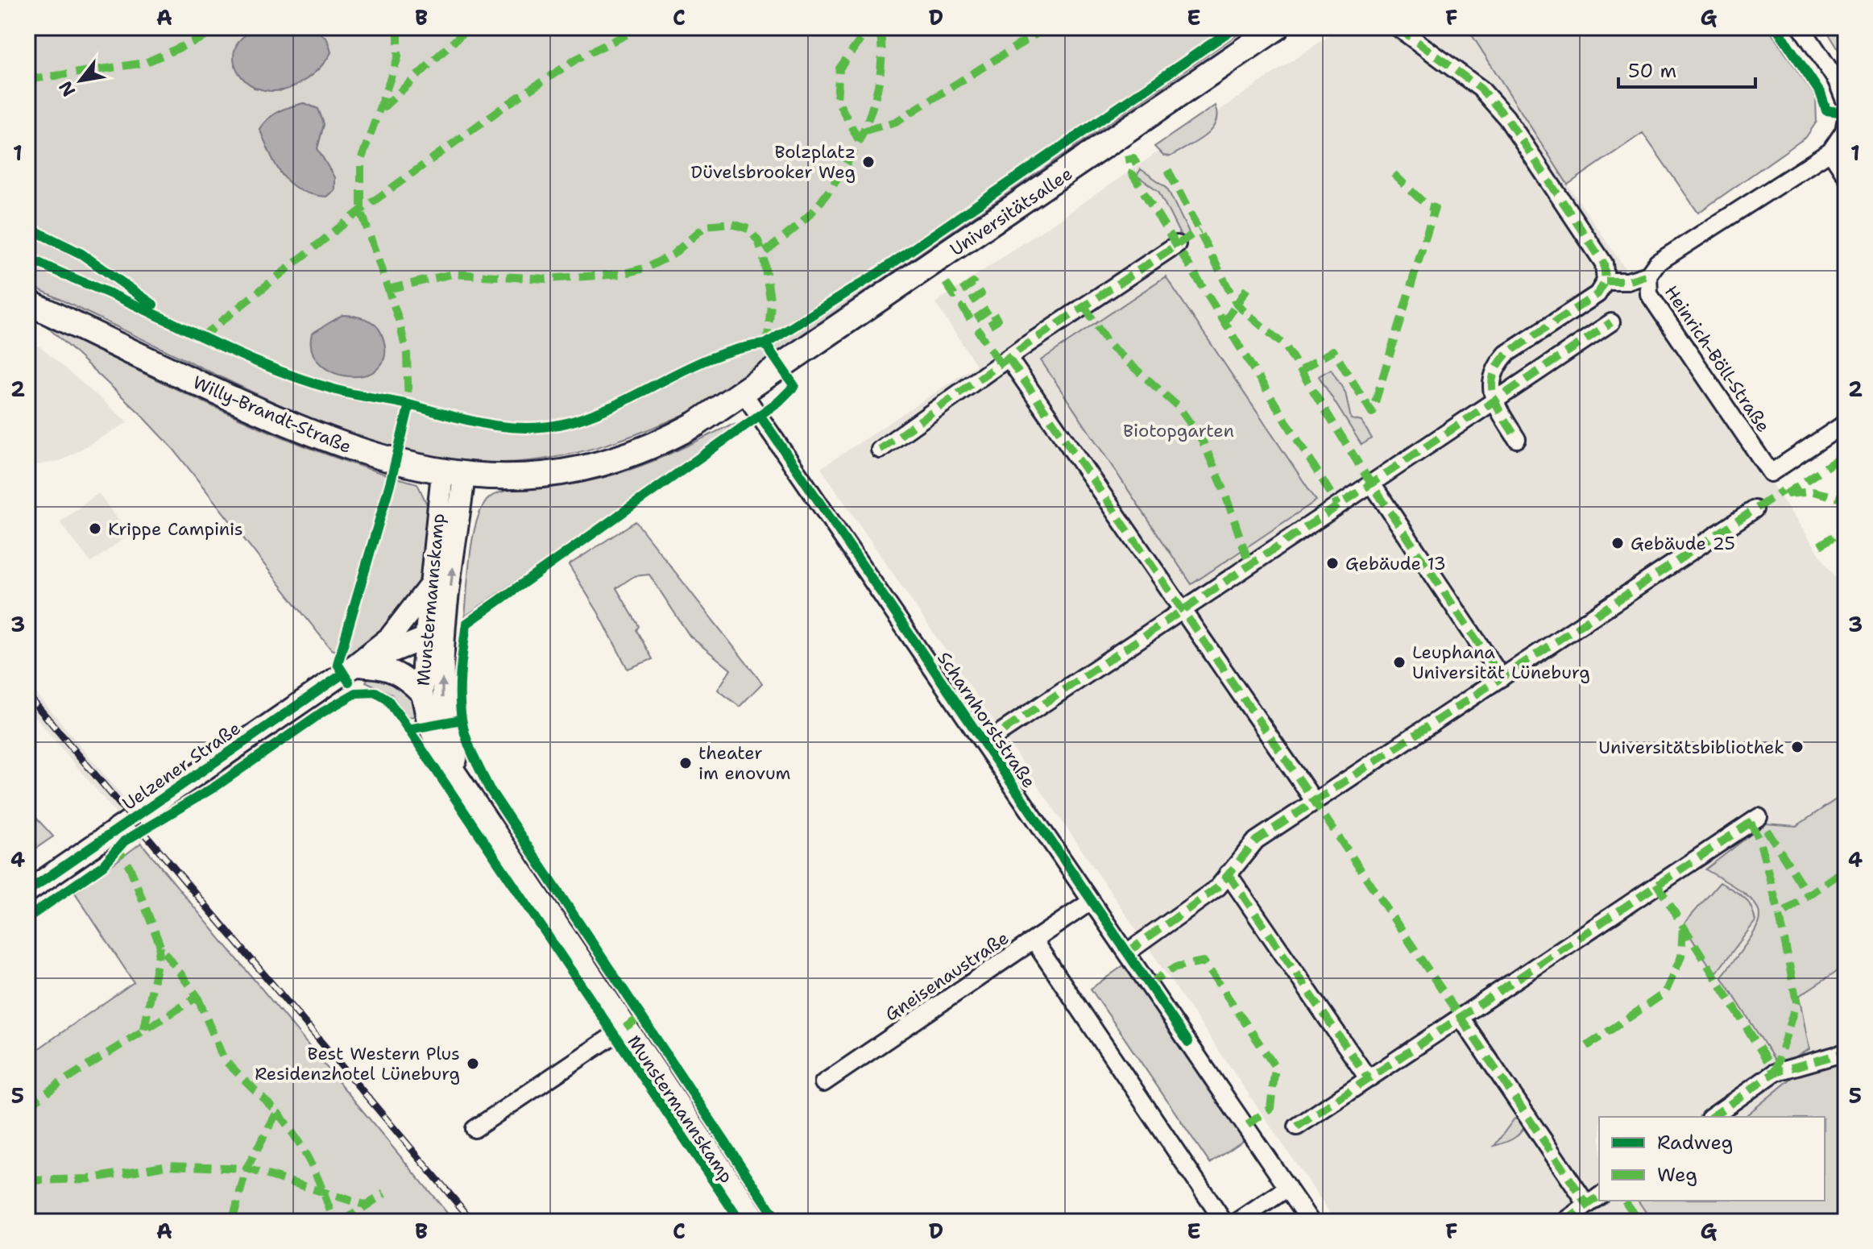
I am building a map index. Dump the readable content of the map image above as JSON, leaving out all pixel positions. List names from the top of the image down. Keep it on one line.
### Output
{"streets":{"main road":["Universitätsallee","Willy-Brandt-Straße"],"street":["Heinrich-Böll-Straße","Munstermannskamp","Scharnhorststraße","Uelzener Straße","Gneisenaustraße"]},"crossings":[["Universitätsallee","Willy-Brandt-Straße"],["Universitätsallee","Scharnhorststraße"],["Willy-Brandt-Straße","Munstermannskamp"],["Willy-Brandt-Straße","Scharnhorststraße"],["Munstermannskamp","Uelzener Straße"],["Scharnhorststraße","Gneisenaustraße"]],"parks":["Biotopgarten"],"places":["Bolzplatz Düvelsbrooker Weg","Krippe Campinis","Gebäude 25","Gebäude 13","Leuphana Universität Lüneburg","Universitätsbibliothek","theater im enovum","Best Western Plus Residenzhotel Lüneburg"],"legend":["Radweg","Weg"],"scale_bar":"50 m","north":"bottom left","grid":{"columns":["A","B","C","D","E","F","G"],"rows":["1","2","3","4","5"]}}
